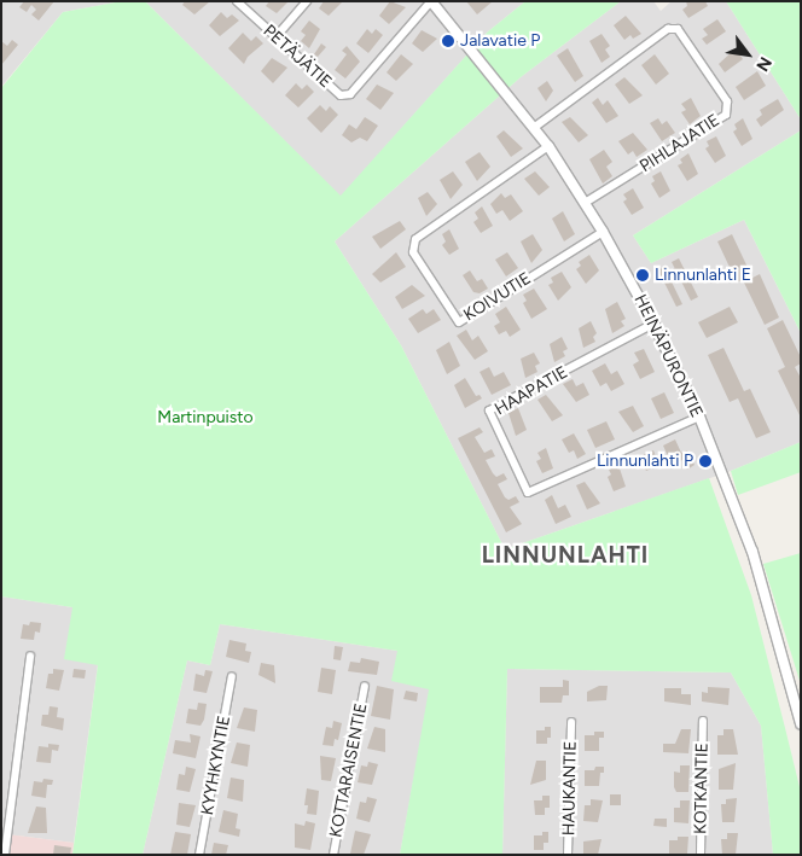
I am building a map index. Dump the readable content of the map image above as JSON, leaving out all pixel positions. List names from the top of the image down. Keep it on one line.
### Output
{"streets":{"street":["PETÄJÄTIE","PIHLAJATIE","KOIVUTIE","HEINÄPURONTIE","HAAPATIE","KYYHKYNTIE","KOTTARAISENTIE","HAUKANTIE","KOTKANTIE"]},"crossings":[["PETÄJÄTIE","HEINÄPURONTIE"],["PIHLAJATIE","HEINÄPURONTIE"],["KOIVUTIE","HEINÄPURONTIE"],["HEINÄPURONTIE","HAAPATIE"]],"districts":["LINNUNLAHTI"],"parks":["Martinpuisto"],"places":["Jalavatie P","Linnunlahti E","Linnunlahti P"],"north":"bottom right"}
